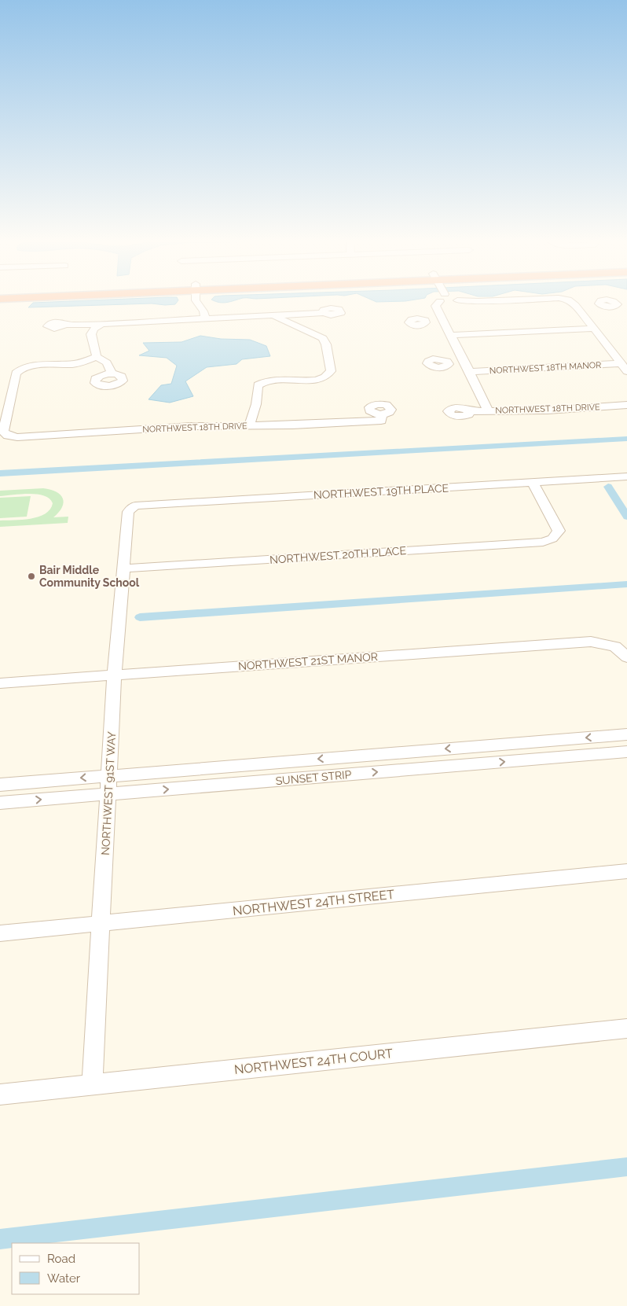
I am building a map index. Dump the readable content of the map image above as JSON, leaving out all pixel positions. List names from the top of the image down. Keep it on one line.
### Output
{"streets":{"street":["NORTHWEST 18TH MANOR","NORTHWEST 18TH DRIVE","NORTHWEST 19TH PLACE","NORTHWEST 20TH PLACE","NORTHWEST 21ST MANOR","SUNSET STRIP","NORTHWEST 91ST WAY","NORTHWEST 24TH STREET","NORTHWEST 24TH COURT"]},"crossings":[["NORTHWEST 19TH PLACE","NORTHWEST 20TH PLACE"],["NORTHWEST 19TH PLACE","NORTHWEST 91ST WAY"],["NORTHWEST 20TH PLACE","NORTHWEST 91ST WAY"],["NORTHWEST 21ST MANOR","NORTHWEST 91ST WAY"],["SUNSET STRIP","NORTHWEST 91ST WAY"],["NORTHWEST 91ST WAY","NORTHWEST 24TH STREET"],["NORTHWEST 91ST WAY","NORTHWEST 24TH COURT"]],"places":["Bair Middle Community School"],"legend":["Road","Water"]}
